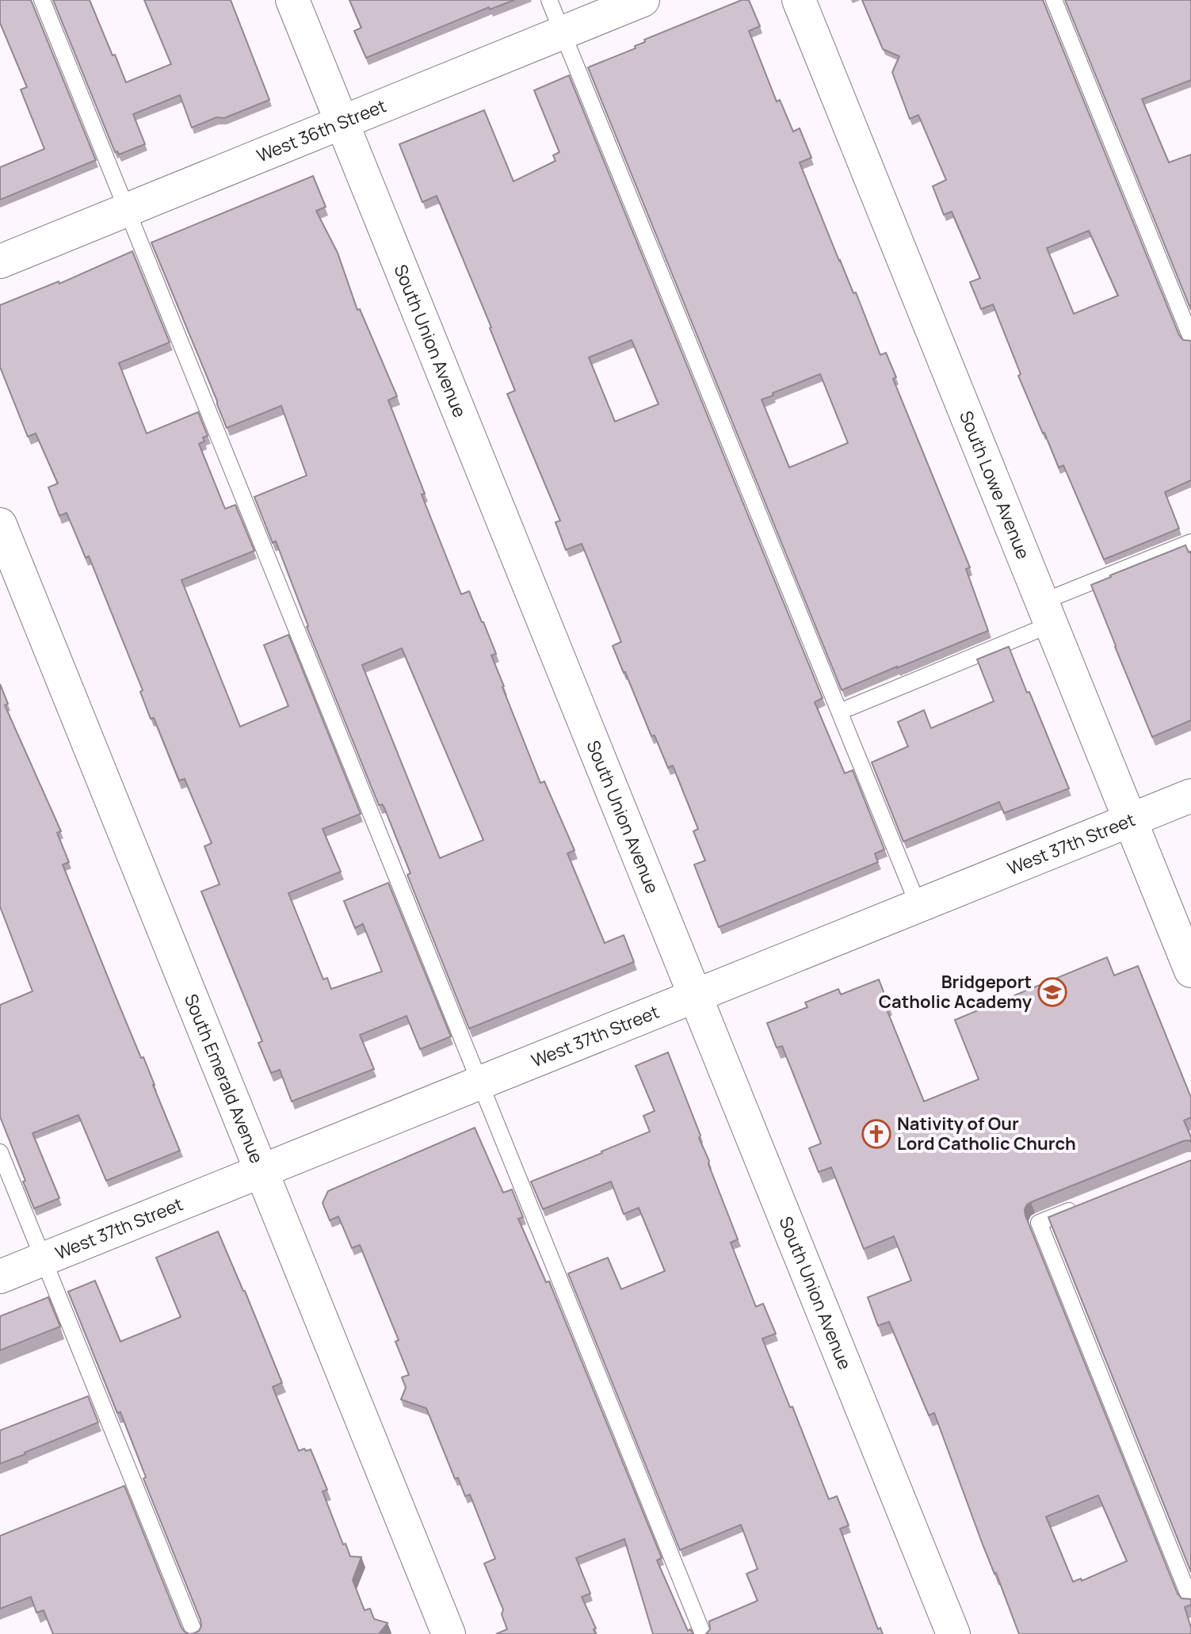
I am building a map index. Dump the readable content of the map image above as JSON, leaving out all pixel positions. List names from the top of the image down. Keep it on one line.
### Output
{"streets":{"street":["West 36th Street","South Union Avenue","South Lowe Avenue","West 37th Street","South Emerald Avenue"]},"crossings":[["West 36th Street","South Union Avenue"],["South Union Avenue","West 37th Street"],["South Lowe Avenue","West 37th Street"],["West 37th Street","South Emerald Avenue"]],"places":{"school or university":["Bridgeport Catholic Academy"],"church":["Nativity of Our Lord Catholic Church"]}}
